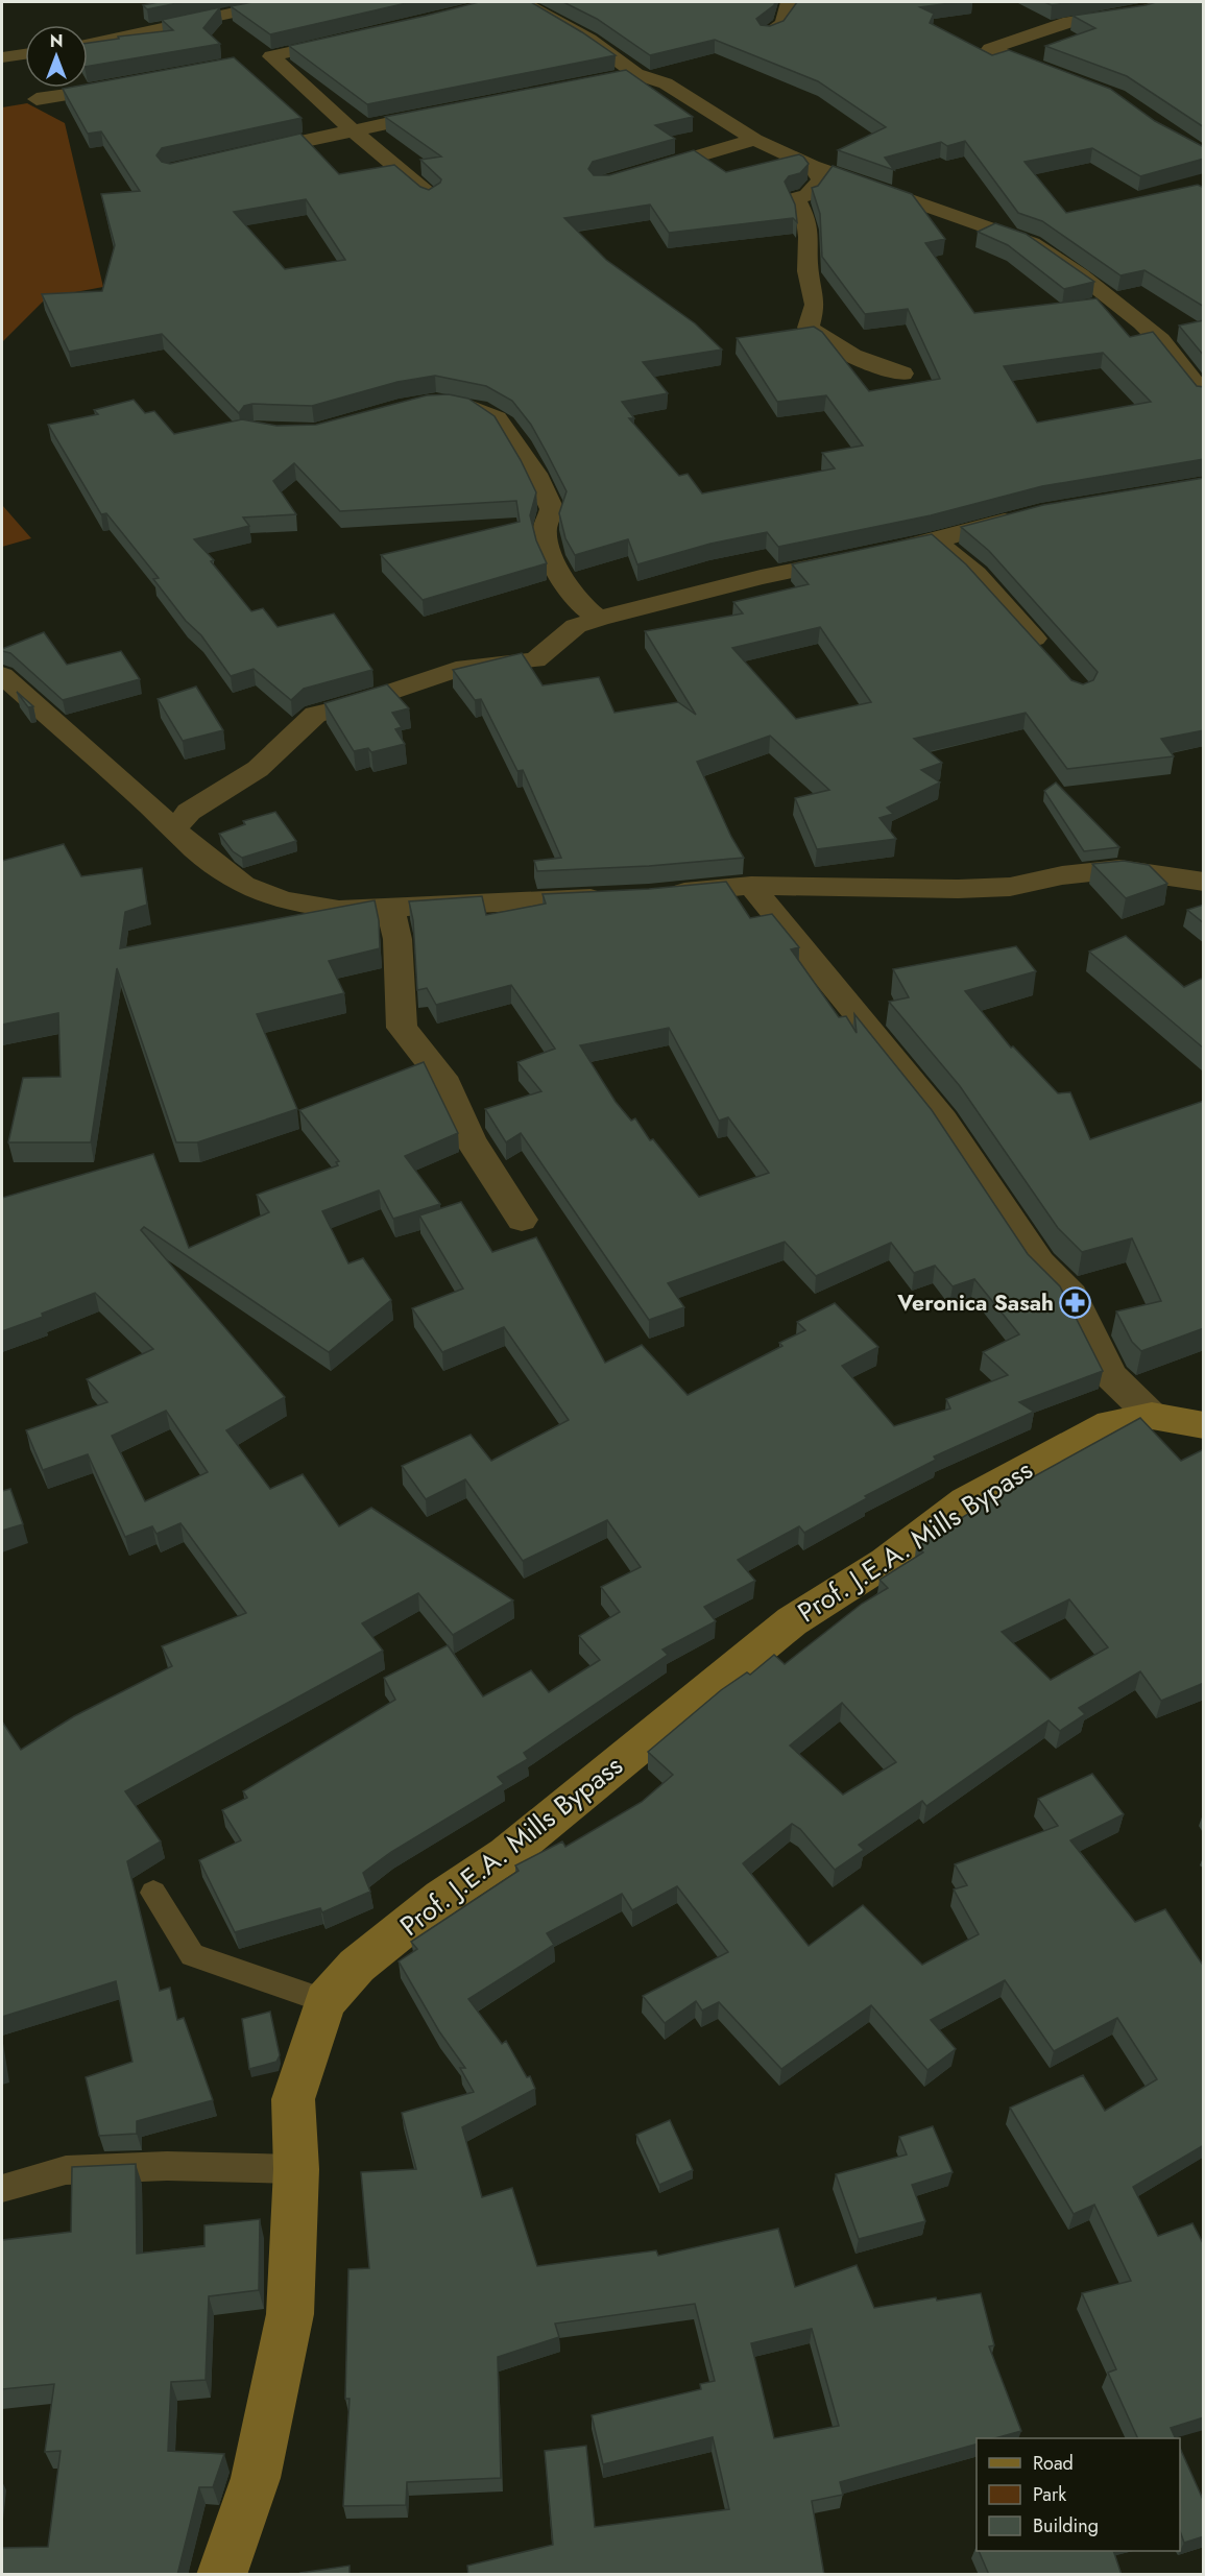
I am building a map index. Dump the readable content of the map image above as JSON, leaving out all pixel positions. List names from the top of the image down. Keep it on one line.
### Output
{"streets":{"street":["Prof. J.E.A. Mills Bypass"]},"places":{"pharmacy":["Veronica Sasah"]},"legend":["Road","Park","Building"],"north":"top"}
